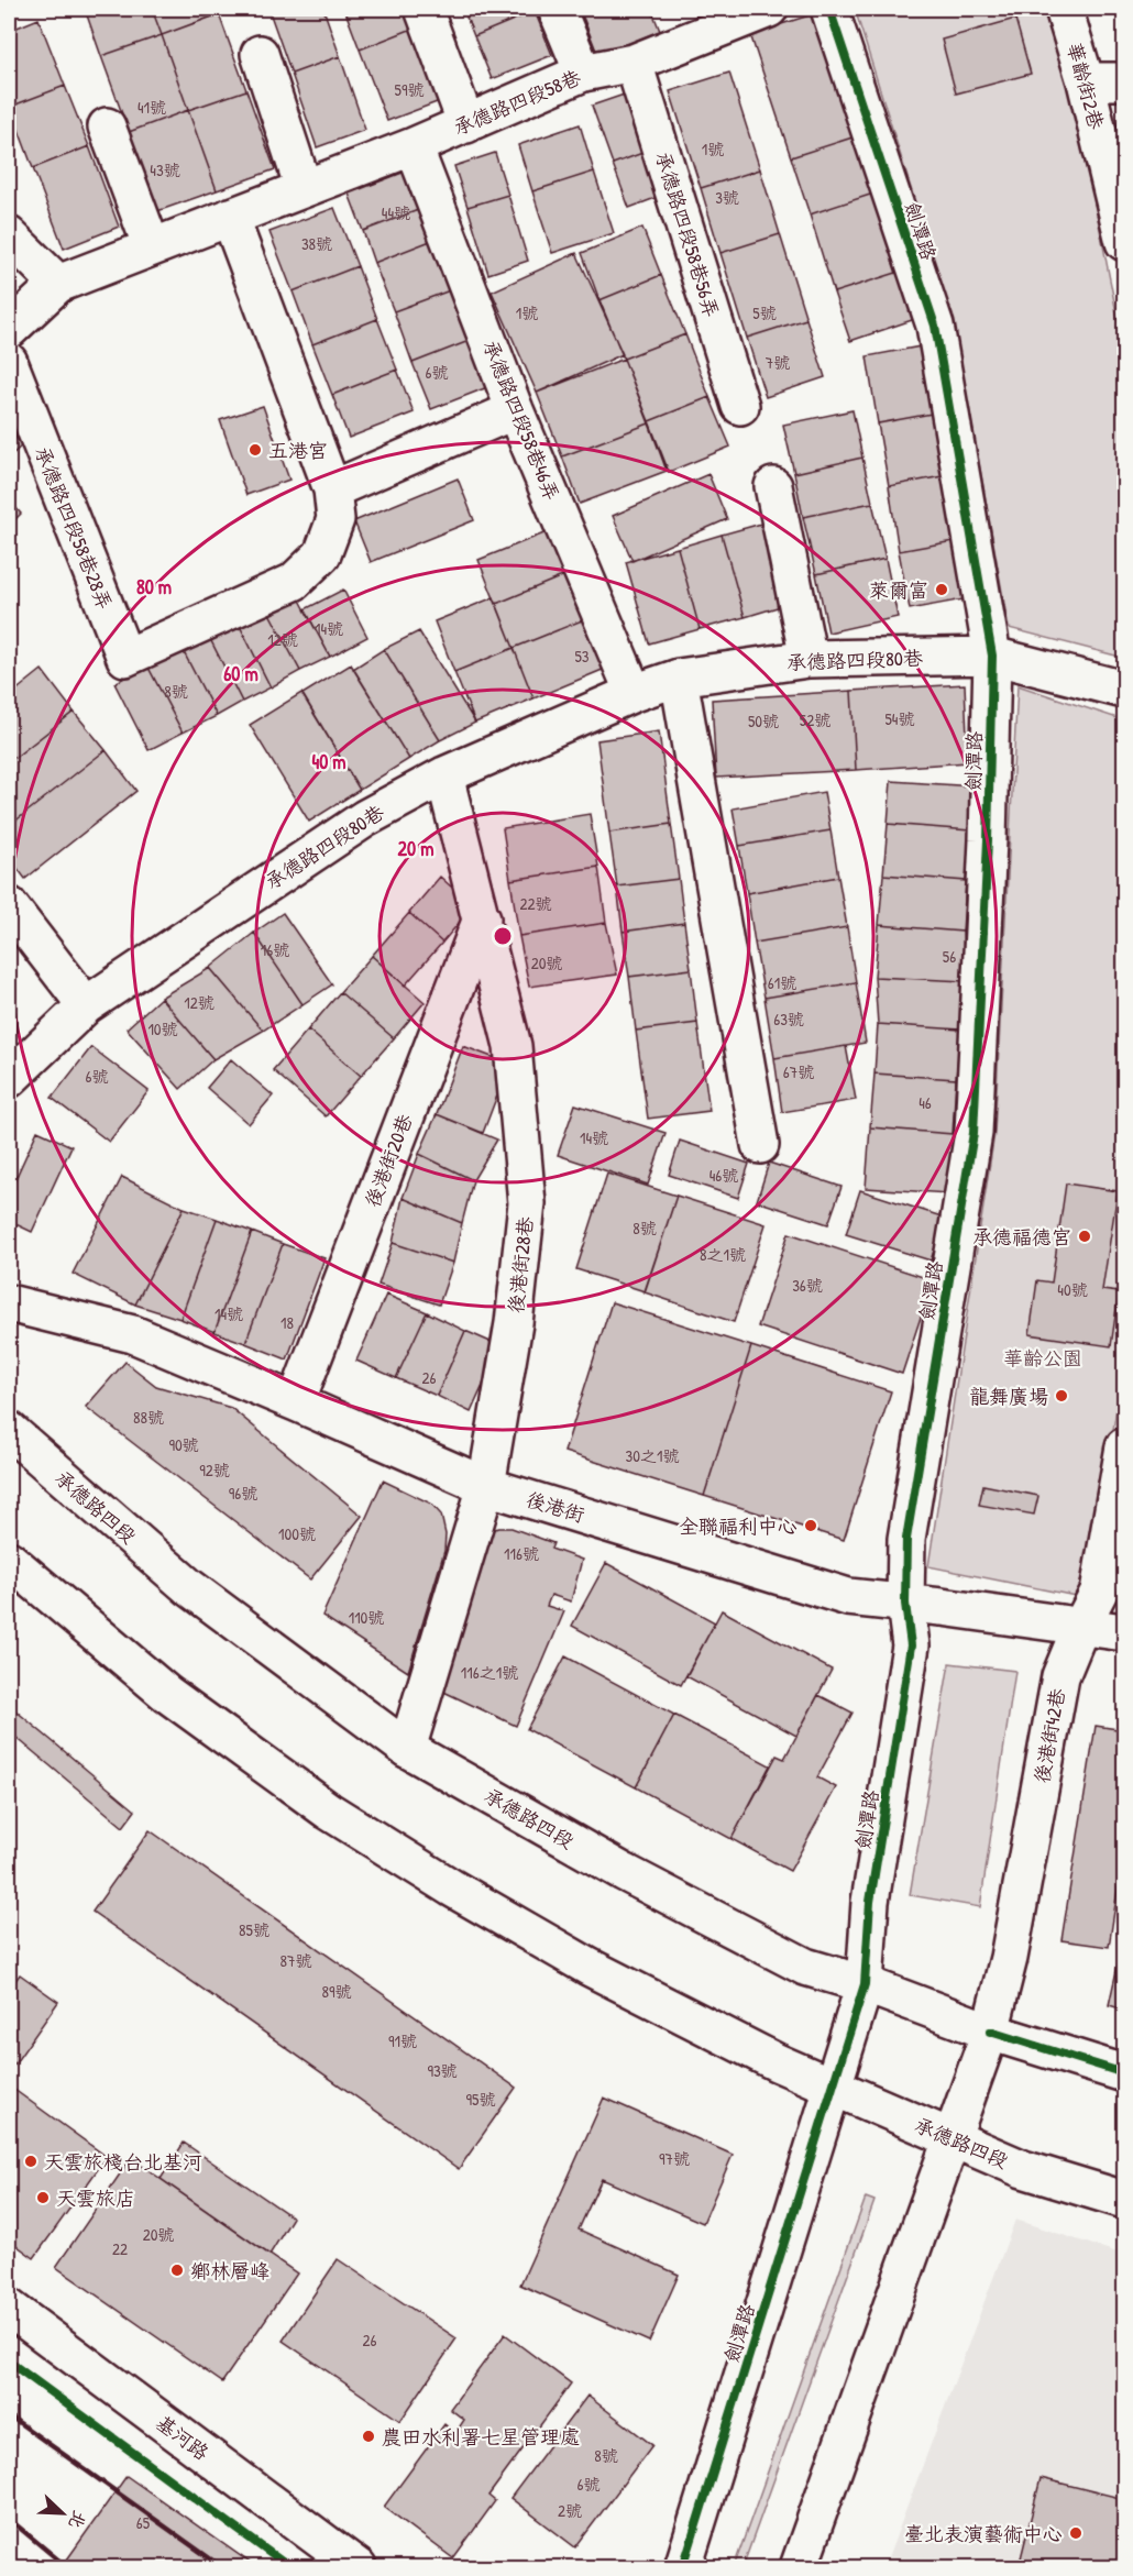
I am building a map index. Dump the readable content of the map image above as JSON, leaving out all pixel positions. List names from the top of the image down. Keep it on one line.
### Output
{"streets":{"street":["華齡街2巷","承德路四段58巷","劍潭路","承德路四段58巷56弄","承德路四段58巷46弄","承德路四段58巷28弄","承德路四段80巷","後港街20巷","後港街28巷","承德路四段","後港街","後港街42巷","基河路"]},"crossings":[["承德路四段58巷","承德路四段58巷56弄"],["承德路四段58巷","承德路四段58巷46弄"],["劍潭路","承德路四段80巷"],["劍潭路","承德路四段"],["劍潭路","後港街"],["承德路四段58巷46弄","承德路四段80巷"],["承德路四段80巷","後港街28巷"],["後港街20巷","後港街28巷"],["後港街20巷","後港街"],["後港街28巷","承德路四段"],["後港街28巷","後港街"],["承德路四段","後港街42巷"],["後港街","後港街42巷"]],"parks":["華齡公園"],"places":["五港宮","萊爾富","承德福德宮","龍舞廣場","全聯福利中心","天雲旅棧台北基河","天雲旅店","鄉林層峰","農田水利署七星管理處","臺北表演藝術中心"],"house_numbers":["59號","41號","1號","43號","3號","44號","38號","1號","5號","7號","6號","14號","12號","53","8號","54號","52號","50號","22號","16號","56","20號","61號","12號","63號","10號","67號","6號","46","14號","46號","8號","8之1號","36號","40號","14號","18","26","88號","90號","30之1號","92號","96號","100號","116號","110號","116之1號","85號","87號","89號","91號","93號","95號","97號","20號","22","26","8號","6號","2號","65"],"north":"bottom right","rings":["80 m","60 m","40 m","20 m"]}
